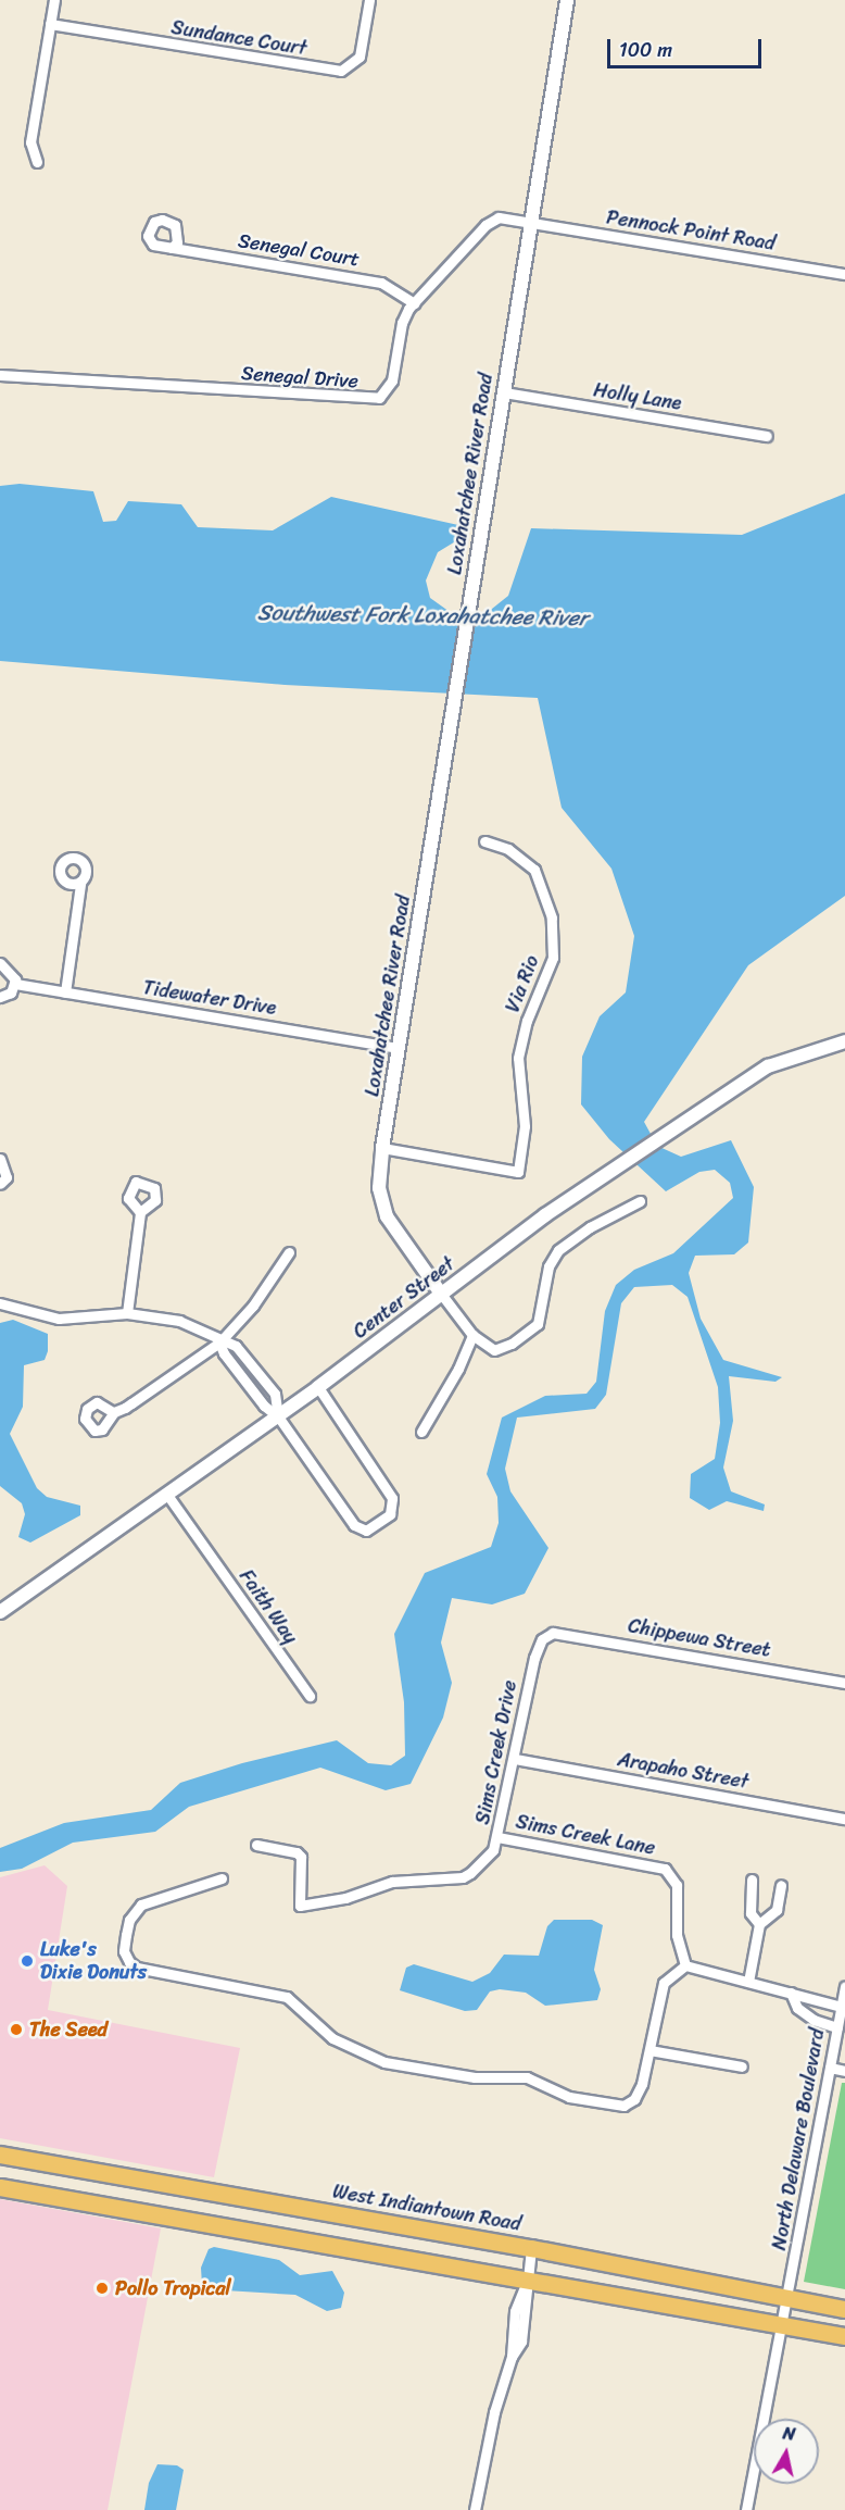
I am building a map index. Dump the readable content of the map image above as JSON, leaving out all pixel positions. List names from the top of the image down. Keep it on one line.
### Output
{"streets":{"main road":["West Indiantown Road"],"street":["Sundance Court","Pennock Point Road","Senegal Court","Senegal Drive","Holly Lane","Loxahatchee River Road","Via Rio","Tidewater Drive","Center Street","Faith Way","Chippewa Street","Sims Creek Drive","Arapaho Street","Sims Creek Lane","North Delaware Boulevard"]},"crossings":[["Pennock Point Road","Senegal Drive"],["Pennock Point Road","Loxahatchee River Road"],["Senegal Court","Senegal Drive"],["Senegal Drive","Loxahatchee River Road"],["Holly Lane","Loxahatchee River Road"],["Loxahatchee River Road","Via Rio"],["Loxahatchee River Road","Tidewater Drive"],["Loxahatchee River Road","Center Street"],["Center Street","Faith Way"],["Chippewa Street","Sims Creek Drive"],["Sims Creek Drive","Arapaho Street"],["Sims Creek Drive","Sims Creek Lane"],["North Delaware Boulevard","West Indiantown Road"]],"water":["Southwest Fork Loxahatchee River"],"places":["Luke's Dixie Donuts","The Seed","Pollo Tropical"],"scale_bar":"100 m","north":"top"}
